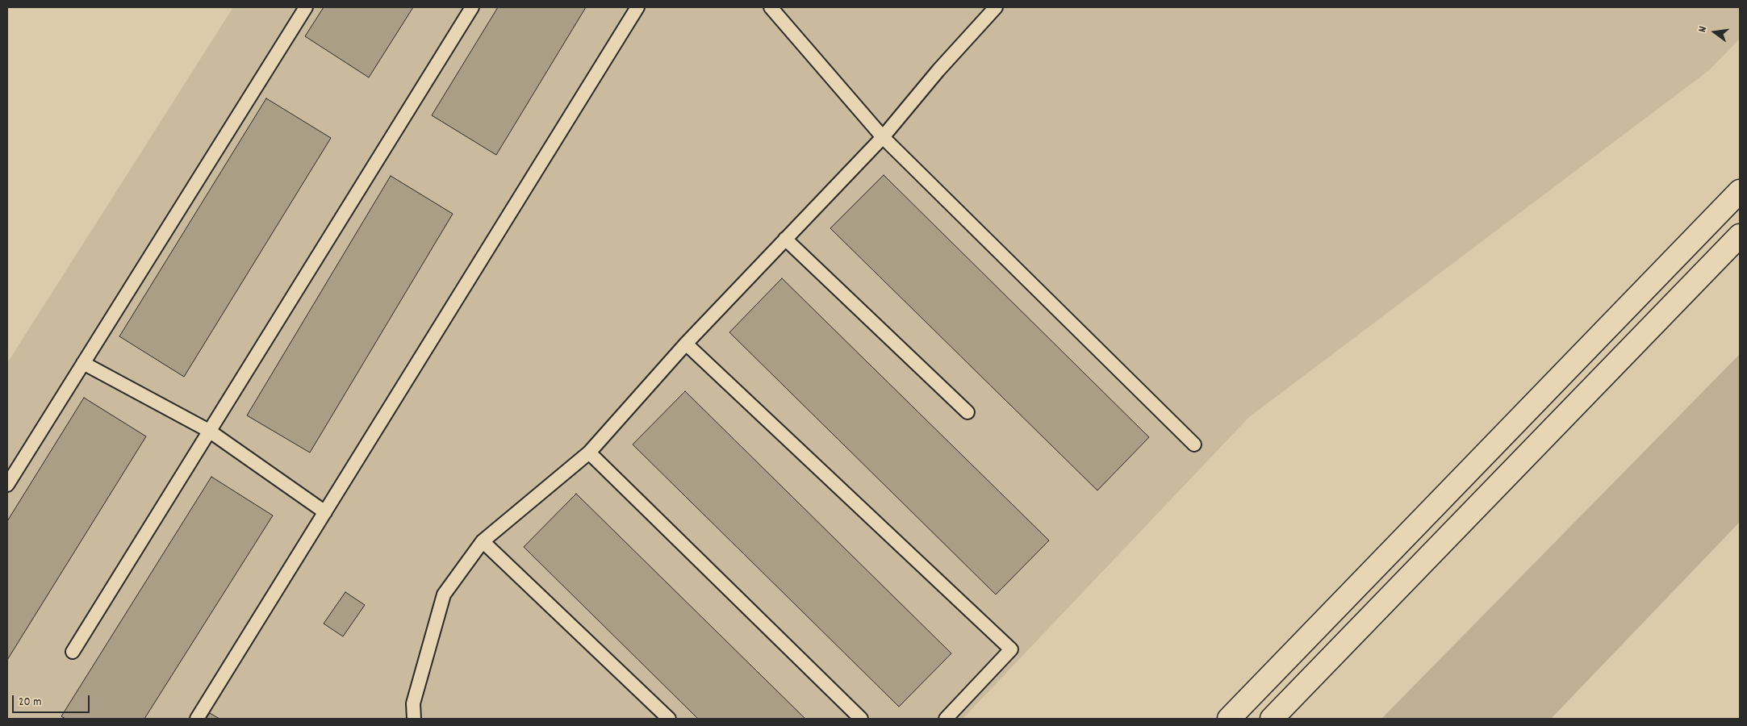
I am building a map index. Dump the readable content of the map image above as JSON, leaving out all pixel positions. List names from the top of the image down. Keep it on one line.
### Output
{"scale_bar":"20 m","north":"left"}
